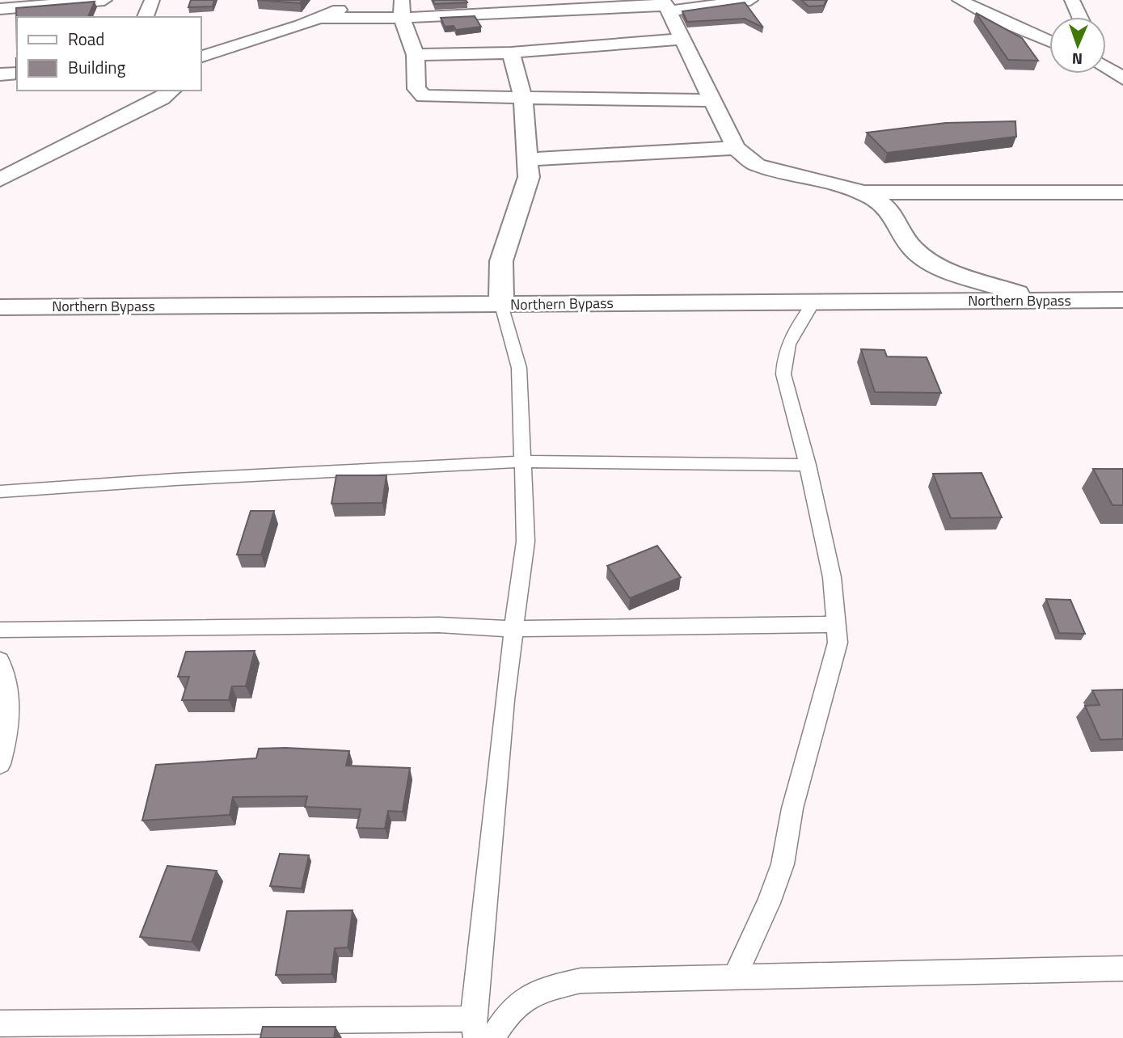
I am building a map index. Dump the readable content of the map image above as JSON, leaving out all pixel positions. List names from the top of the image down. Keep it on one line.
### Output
{"streets":{"street":["Northern Bypass"]},"legend":["Road","Building"],"north":"bottom"}
